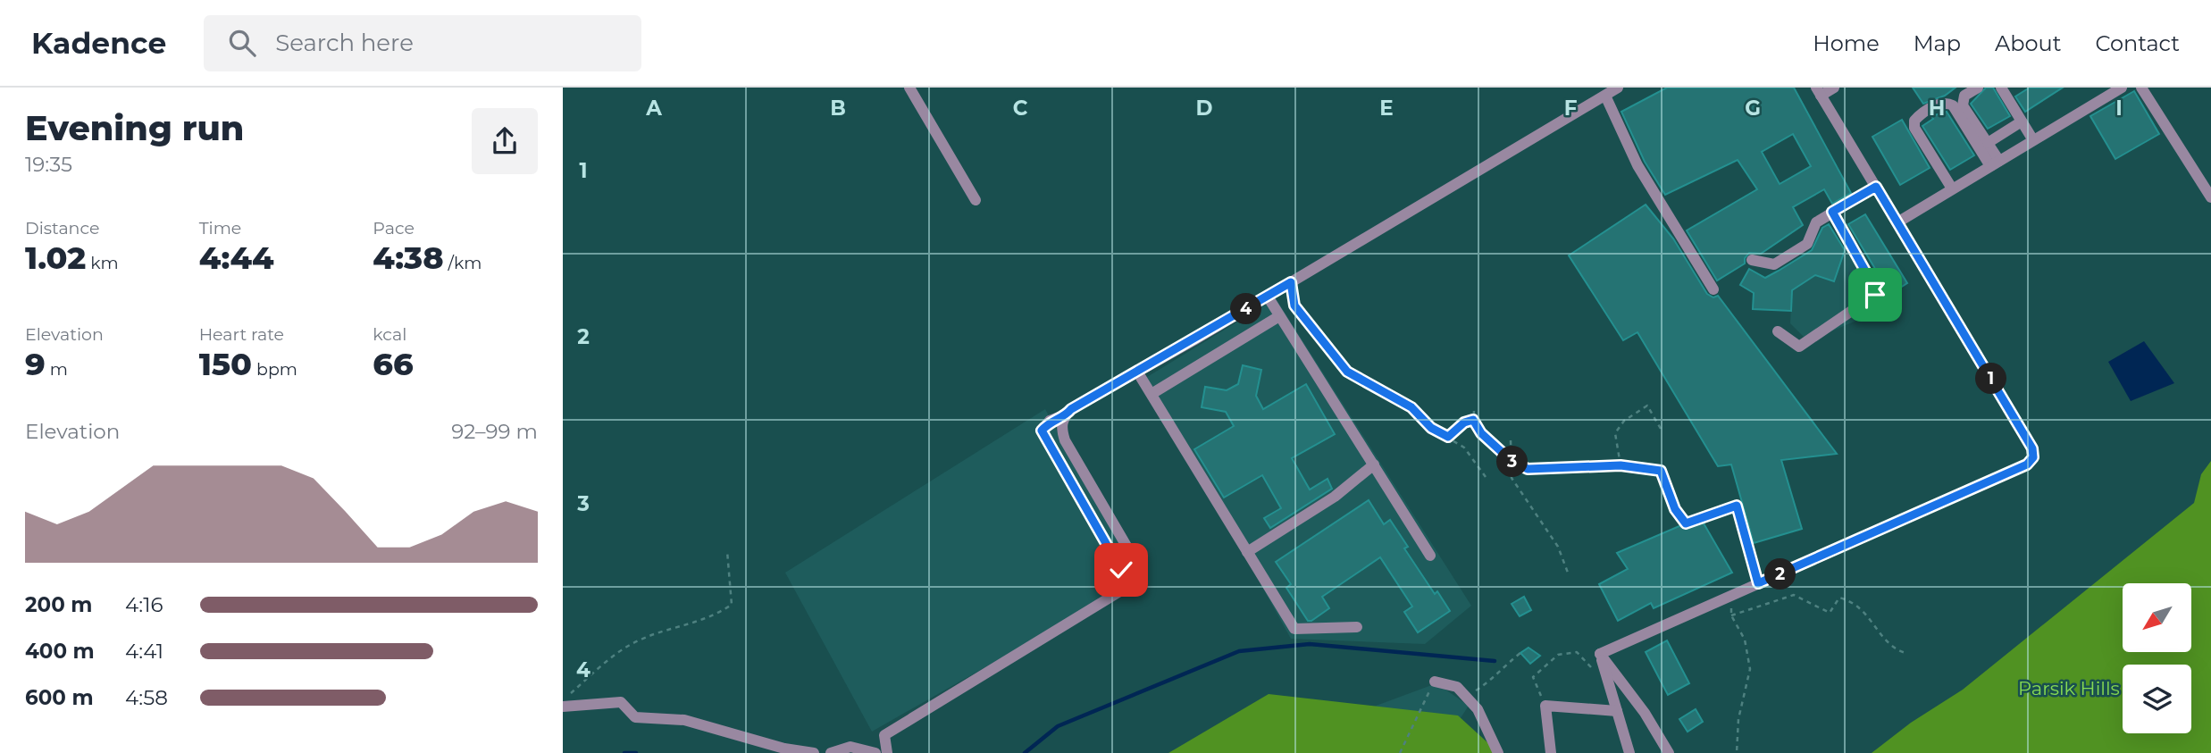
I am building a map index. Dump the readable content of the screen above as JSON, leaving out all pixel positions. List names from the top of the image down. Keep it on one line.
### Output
{"parks":["Parsik Hills"],"north":"bottom left","page":{"header":"Kadence","search":"Search here","nav":["Home","Map","About","Contact"],"heading":["Evening run","19:35"],"stats":[["Distance","1.02 km"],["Time","4:44"],["Pace","4:38 /km"],["Elevation","9 m"],["Heart rate","150 bpm"],["kcal","66"]],"pins":["4","1","3","2"],"chart":["Elevation","92–99 m"],"list":[{"name":"200 m","note":"4:16"},{"name":"400 m","note":"4:41"},{"name":"600 m","note":"4:58"}]},"grid":{"columns":["A","B","C","D","E","F","G","H","I"],"rows":["1","2","3","4"]}}
